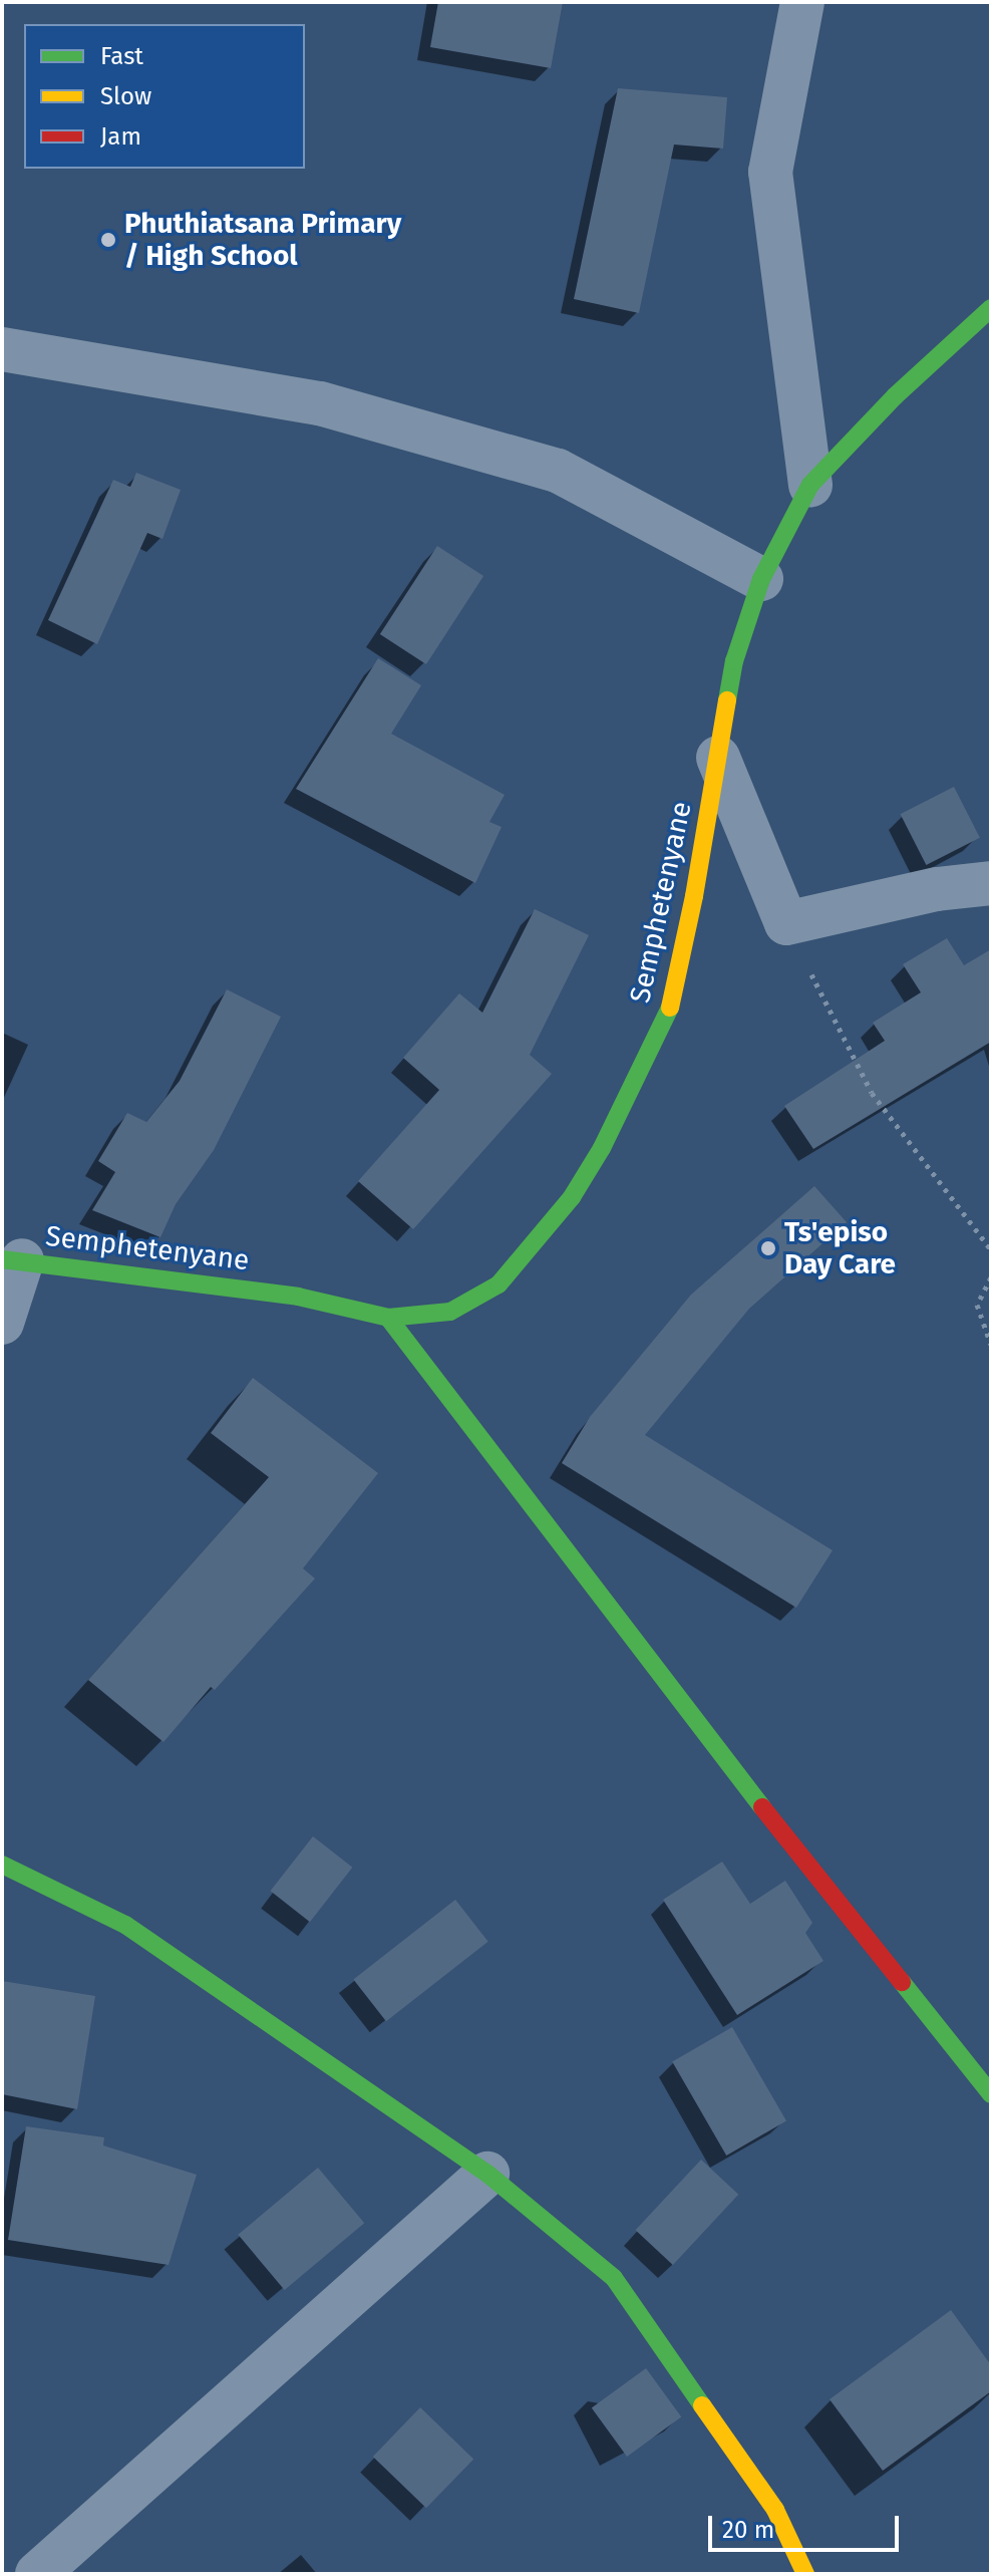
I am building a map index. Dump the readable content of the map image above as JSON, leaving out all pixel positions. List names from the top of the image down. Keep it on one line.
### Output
{"streets":{"street":["Semphetenyane"]},"places":["Phuthiatsana Primary / High School","Ts'episo Day Care"],"legend":["Fast","Slow","Jam"],"scale_bar":"20 m"}
